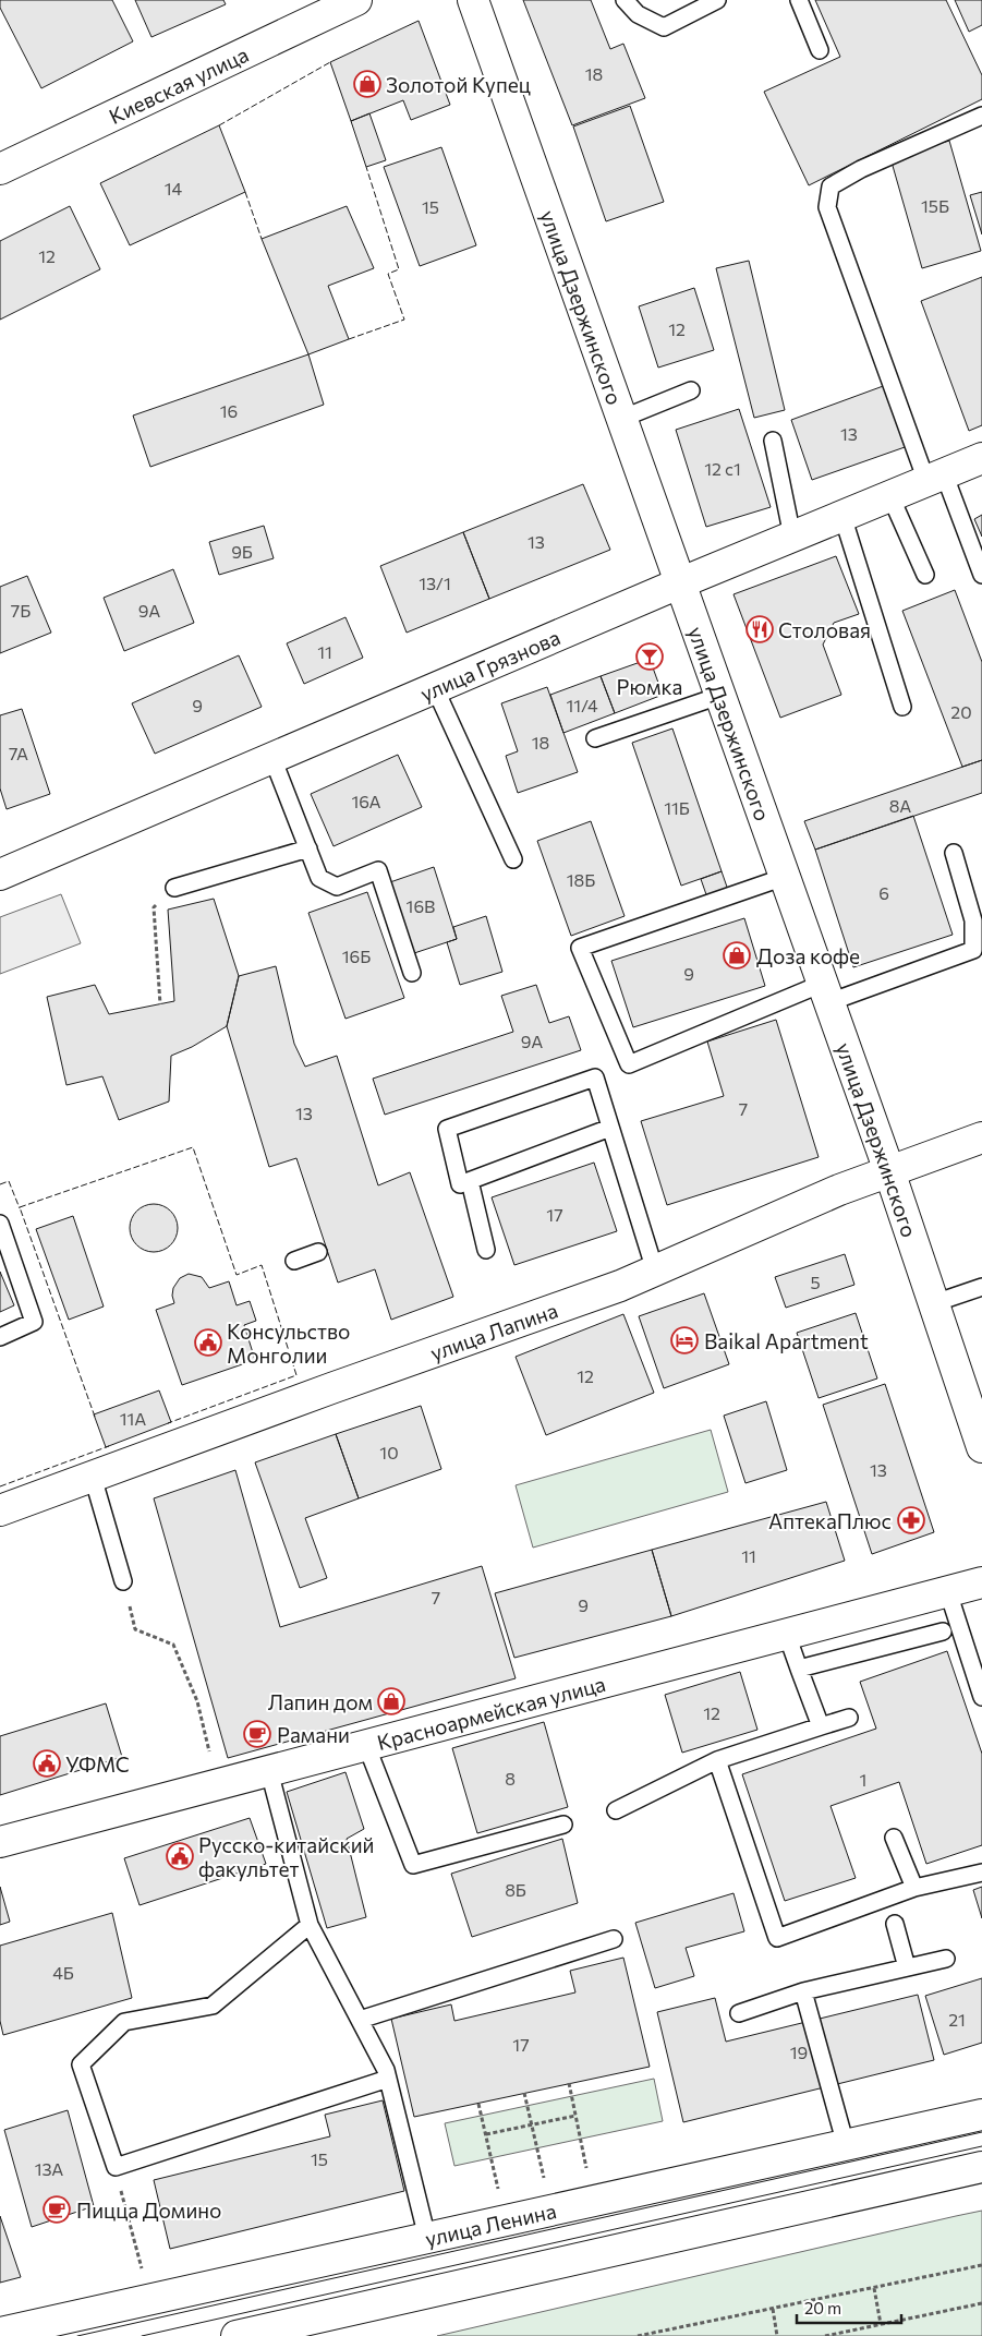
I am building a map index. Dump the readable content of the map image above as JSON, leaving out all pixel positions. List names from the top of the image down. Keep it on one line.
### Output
{"streets":{"street":["Киевская улица","улица Дзержинского","улица Грязнова","улица Лапина","Красноармейская улица","улица Ленина"]},"crossings":[["улица Дзержинского","улица Грязнова"],["улица Дзержинского","улица Лапина"]],"places":{"shop":["Золотой Купец","Доза кофе","Лапин дом"],"restaurant":["Столовая"],"bar":["Рюмка"],"hotel":["Baikal Apartment"],"public building":["Консульство Монголии","УФМС","Русско-китайский факультет"],"pharmacy":["АптекаПлюс"],"cafe":["Рамани","Пицца Домино"]},"house_numbers":["18","14","15Б","15","12","12","16","13","12 с1","13","9Б","13/1","7Б","9А","11","9","11/4","20","18","7А","16А","8А","11Б","18Б","6","16В","16Б","9","9А","7","13","17","5","12","11А","10","13","11","7","9","12","8","1","8Б","4Б","21","17","19","15","13А"],"scale_bar":"20 m"}
